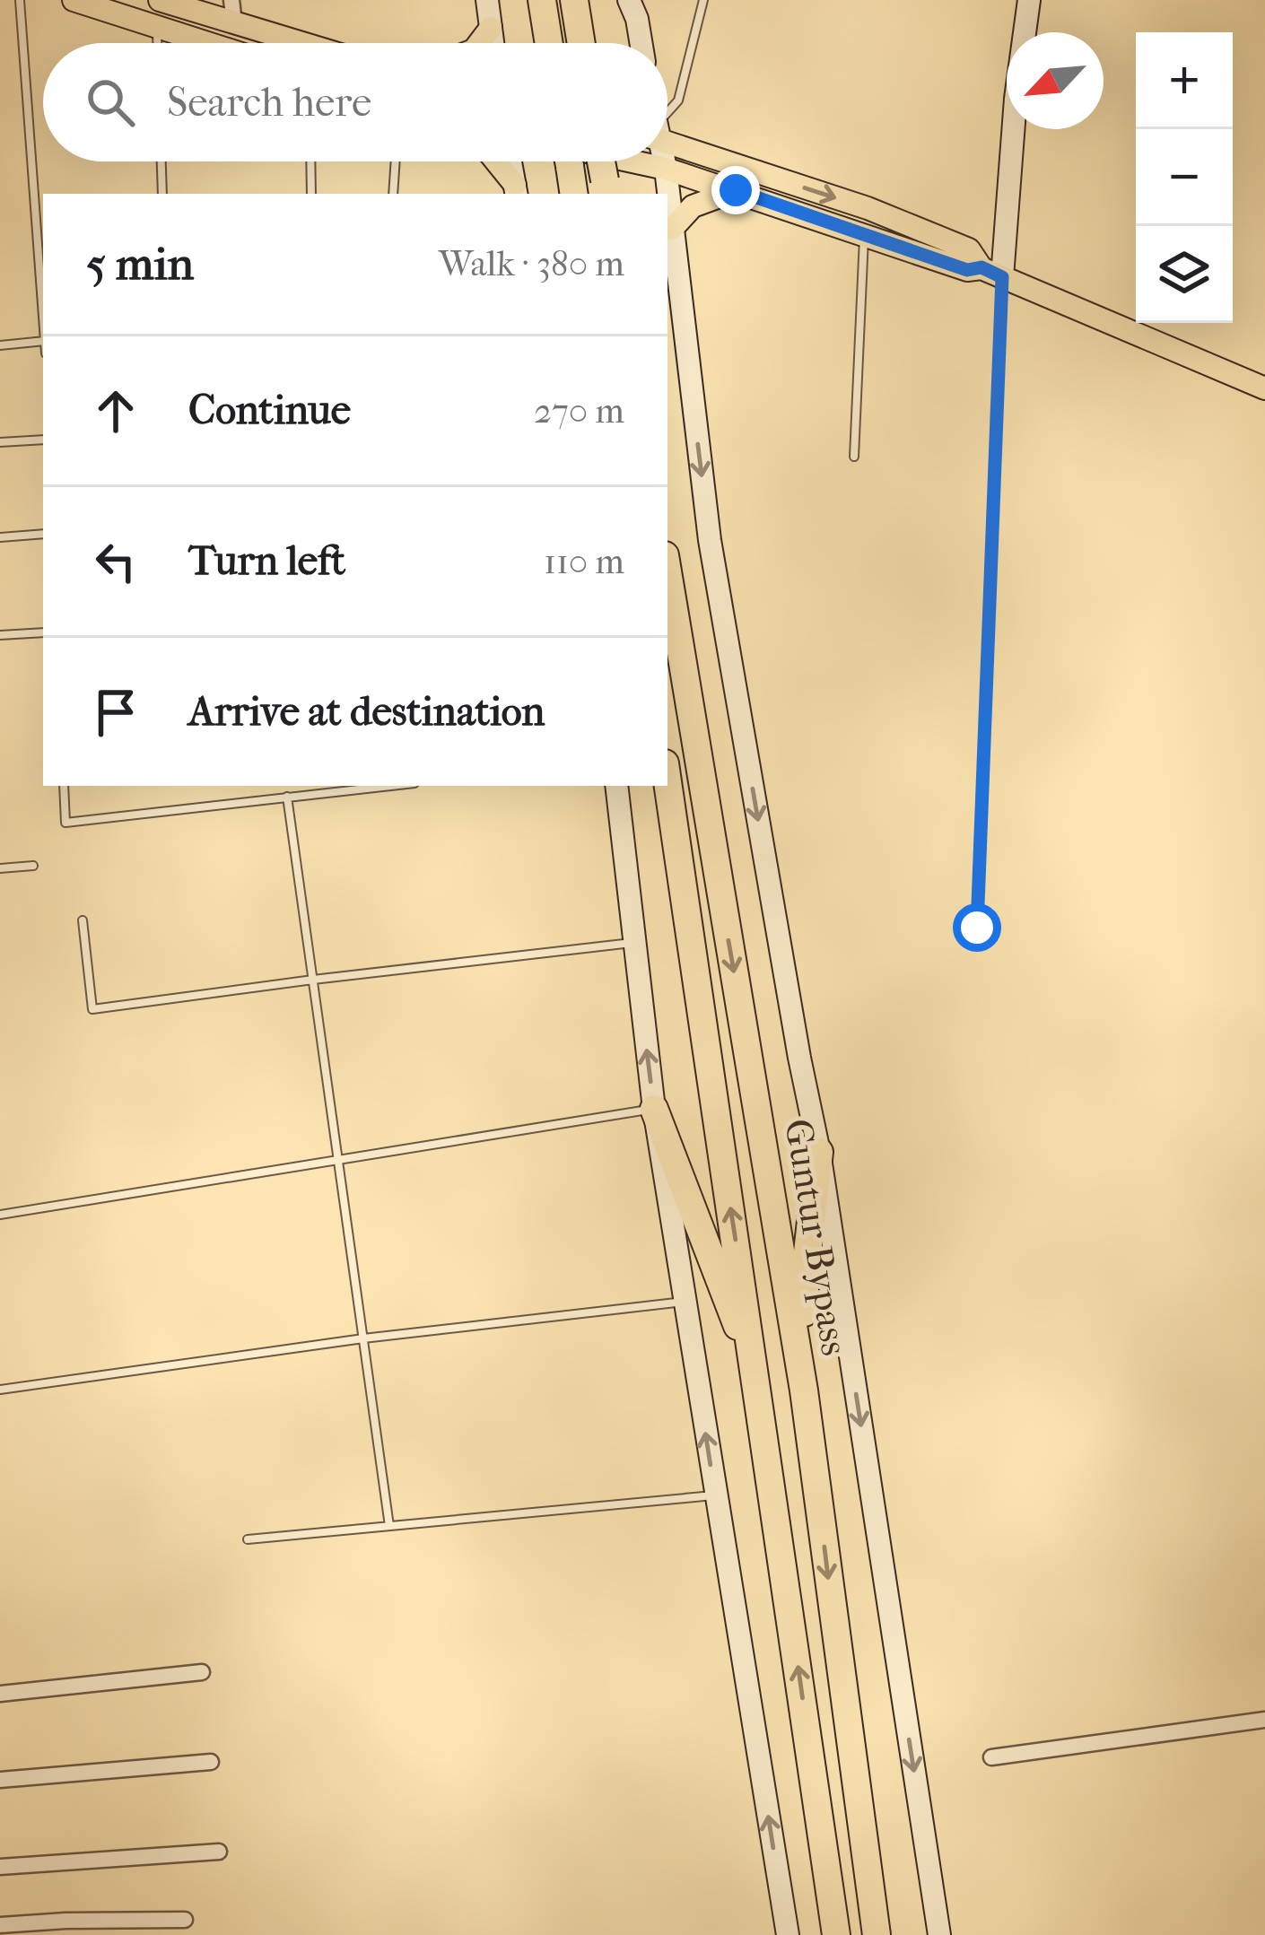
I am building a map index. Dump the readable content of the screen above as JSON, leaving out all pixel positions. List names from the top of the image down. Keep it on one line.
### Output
{"streets":{"highway":["Guntur Bypass"]},"north":"bottom left","page":{"map_buttons":["+","−"],"search":"Search here","heading":["5 min","Walk · 380 m"],"list":[["Continue","270 m"],["Turn left","110 m"],"Arrive at destination"]}}
